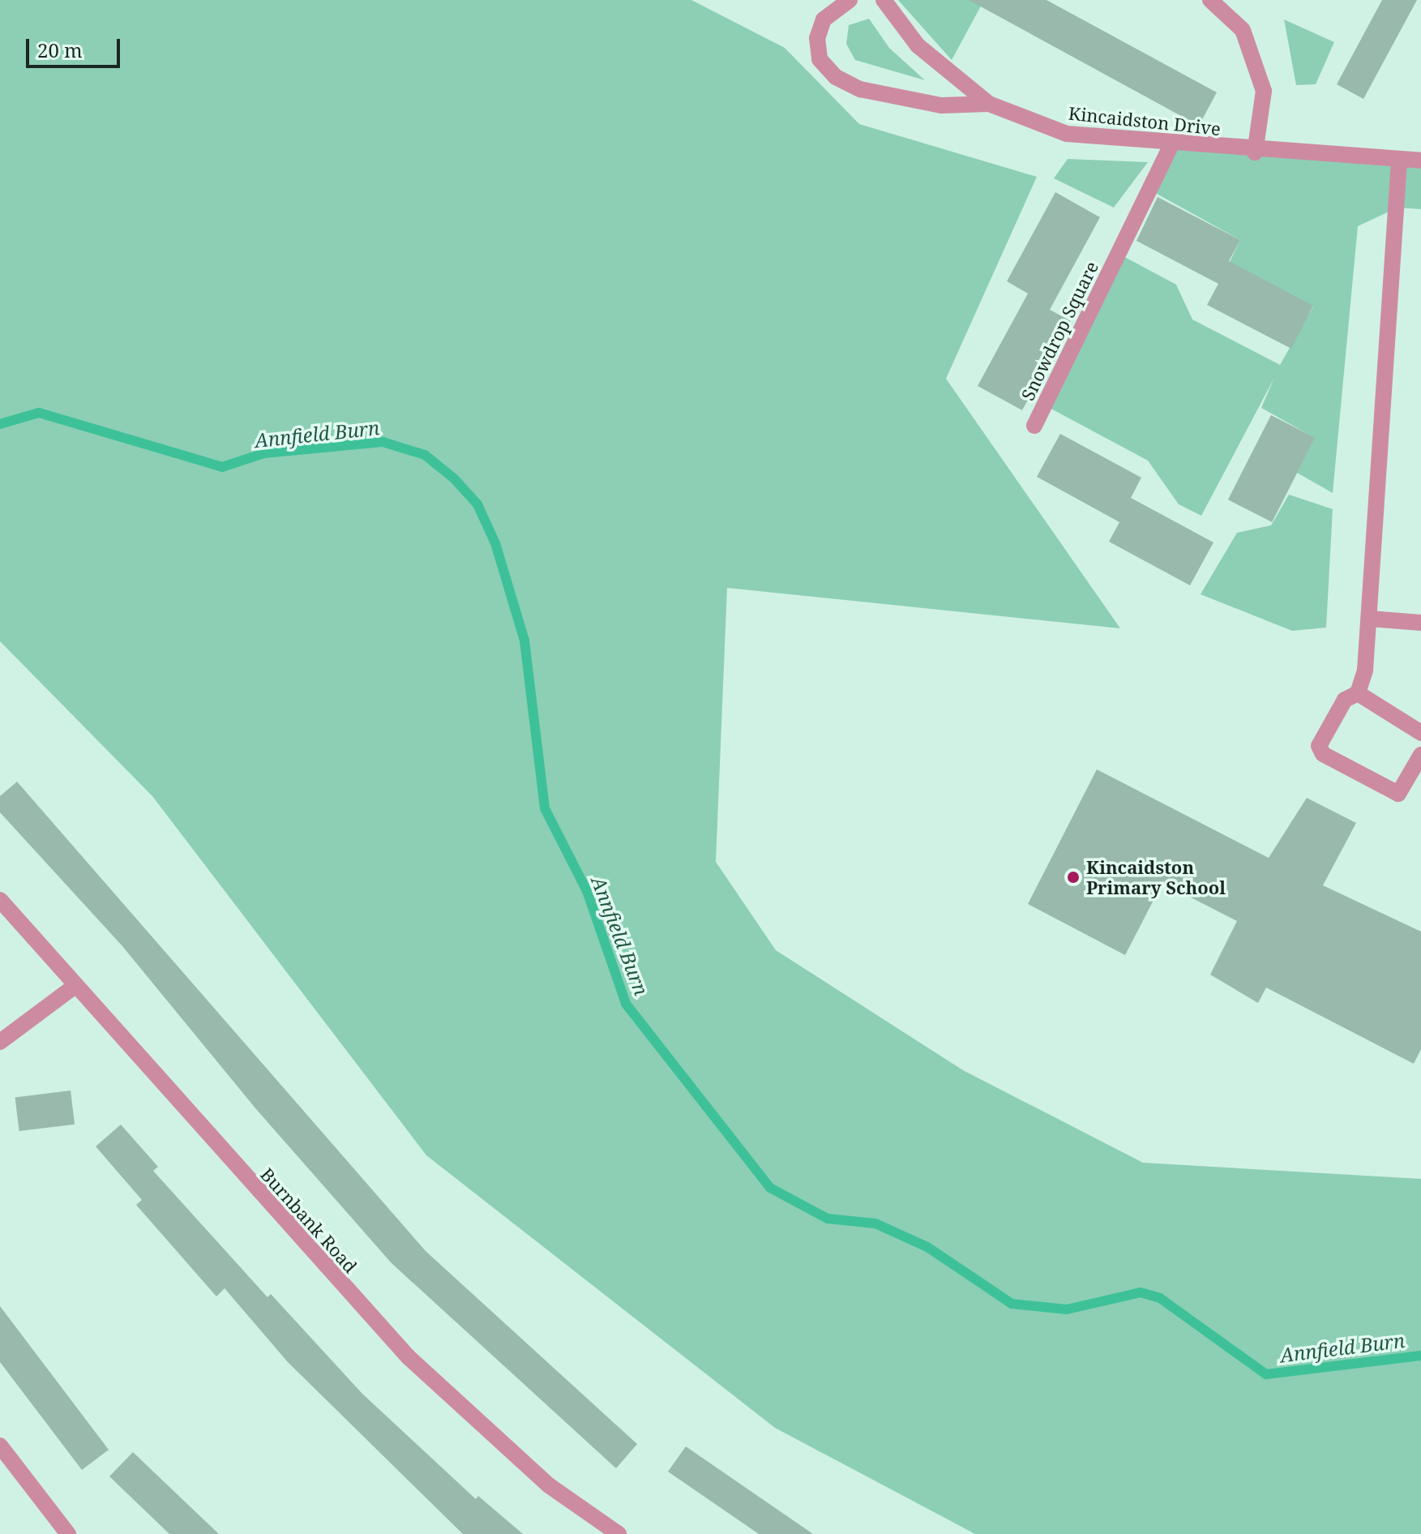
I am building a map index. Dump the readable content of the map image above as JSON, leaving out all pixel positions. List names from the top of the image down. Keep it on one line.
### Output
{"streets":{"street":["Kincaidston Drive","Snowdrop Square","Burnbank Road"]},"crossings":[["Kincaidston Drive","Snowdrop Square"]],"water":["Annfield Burn"],"places":["Kincaidston Primary School"],"scale_bar":"20 m"}
